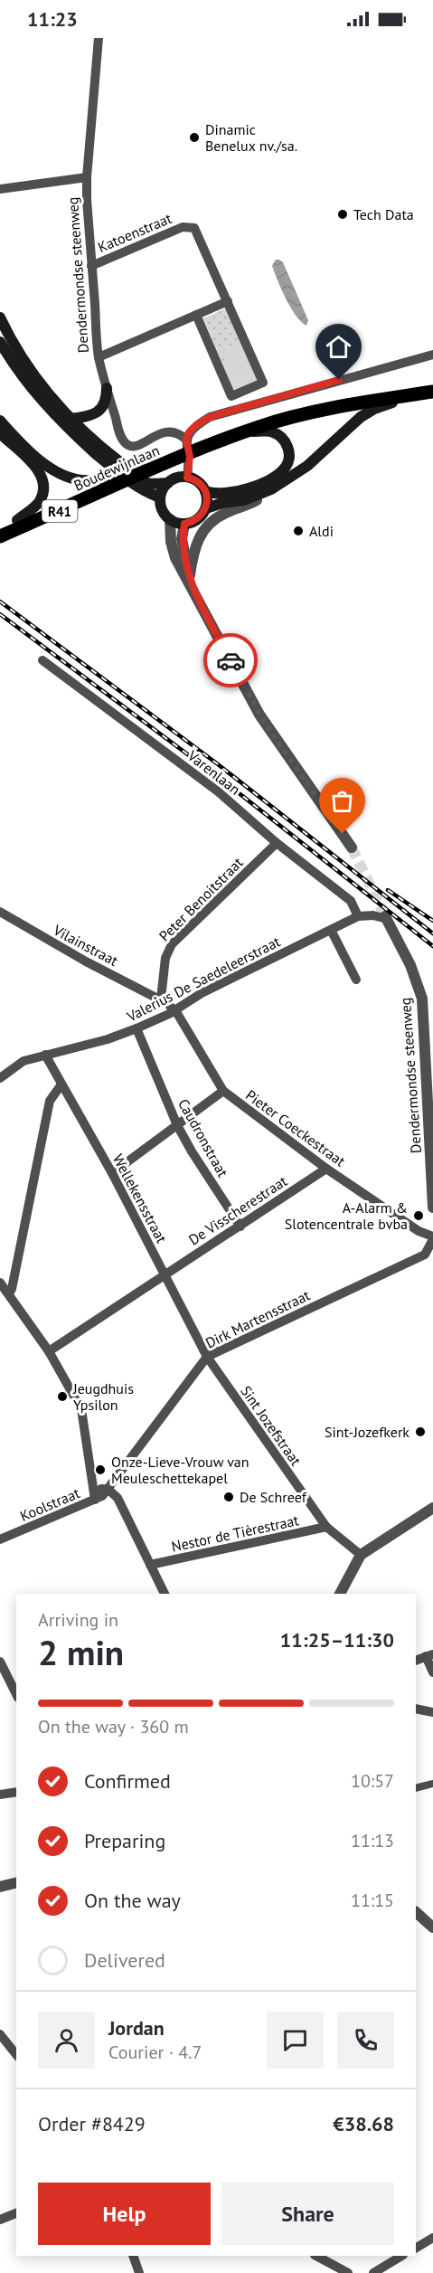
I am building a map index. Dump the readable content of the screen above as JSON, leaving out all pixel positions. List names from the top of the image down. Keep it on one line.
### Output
{"streets":{"main road":["Boudewijnlaan","R41"],"street":["Katoenstraat","Dendermondse steenweg","Varenlaan","Peter Benoitstraat","Vilainstraat","Valerius De Saedeleerstraat","Pieter Coeckestraat","Caudronstraat","Wellekensstraat","De Visscherestraat","Dirk Martensstraat","Sint Jozefstraat","Koolstraat","Nestor de Tièrestraat"]},"crossings":[["Katoenstraat","Dendermondse steenweg"],["Varenlaan","Peter Benoitstraat"],["Varenlaan","Valerius De Saedeleerstraat"],["Peter Benoitstraat","Vilainstraat"],["Valerius De Saedeleerstraat","Pieter Coeckestraat"],["Valerius De Saedeleerstraat","Caudronstraat"],["Valerius De Saedeleerstraat","Wellekensstraat"],["Pieter Coeckestraat","De Visscherestraat"],["Pieter Coeckestraat","Dirk Martensstraat"],["Caudronstraat","De Visscherestraat"],["Wellekensstraat","De Visscherestraat"],["Wellekensstraat","Dirk Martensstraat"],["Wellekensstraat","Sint Jozefstraat"],["Dirk Martensstraat","Sint Jozefstraat"],["Dirk Martensstraat","Koolstraat"],["Sint Jozefstraat","Nestor de Tièrestraat"]],"places":["Dinamic Benelux nv./sa.","Tech Data","Aldi","A-Alarm & Slotencentrale bvba","Jeugdhuis Ypsilon","Sint-Jozefkerk","Onze-Lieve-Vrouw van Meuleschettekapel","De Schreef"],"page":{"status":"11:23","heading":["2 min","Arriving in","11:25–11:30"],"panel":["Jordan","Courier · 4.7","Order #8429","€38.68"],"bar":"On the way · 360 m","list":[["Confirmed","10:57"],["Preparing","11:13"],["On the way","11:15"],"Delivered"],"buttons":["Help","Share"]}}
